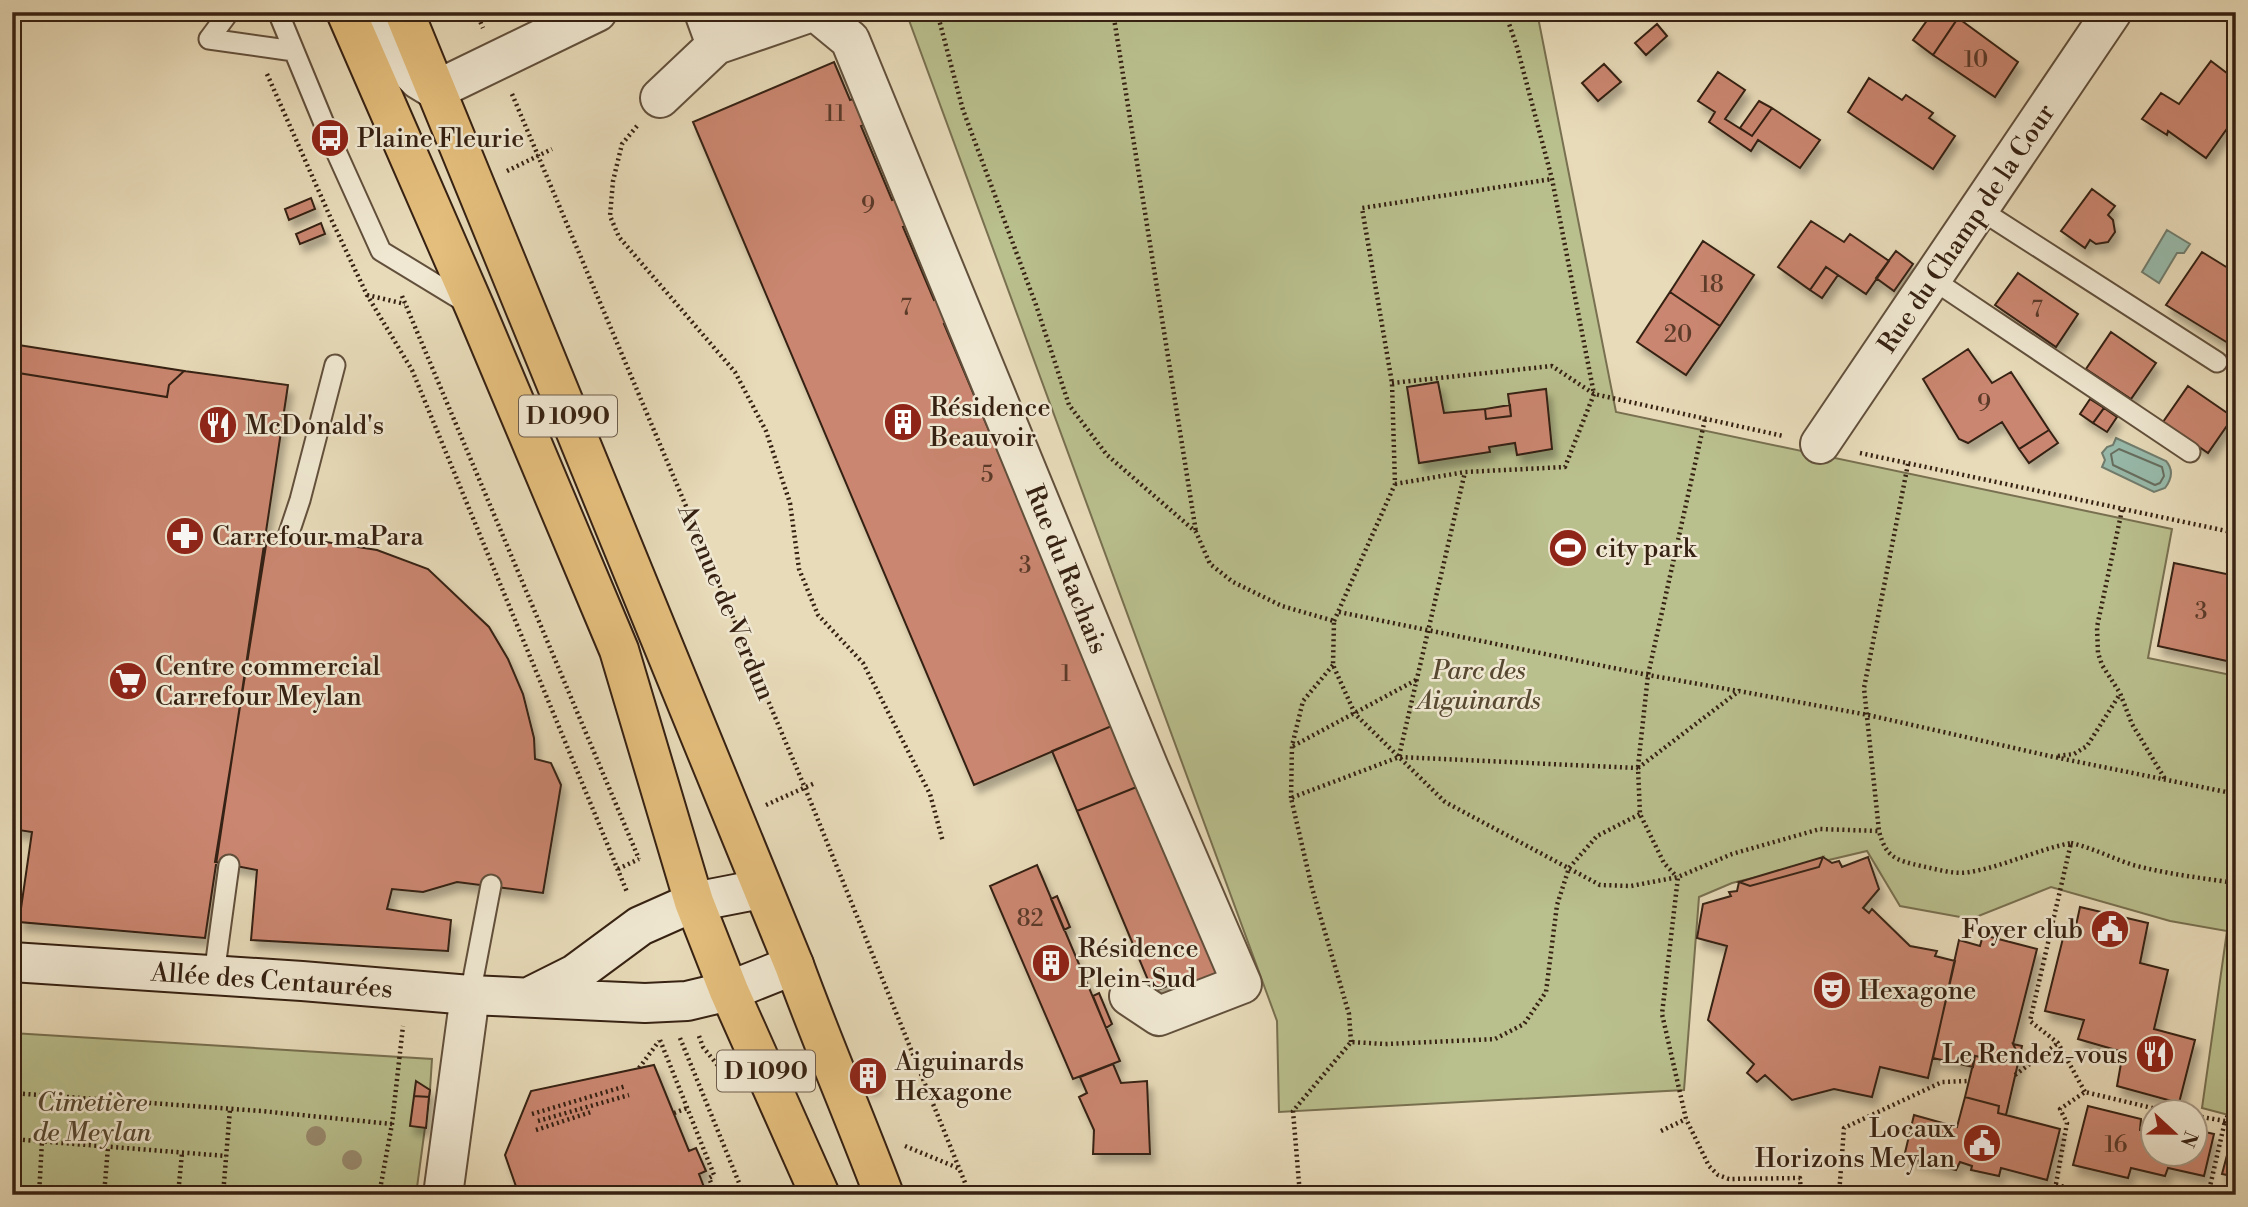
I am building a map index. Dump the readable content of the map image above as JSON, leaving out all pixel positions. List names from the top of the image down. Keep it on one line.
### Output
{"streets":{"main road":["D 1090"],"street":["Rue du Champ de la Cour","Rue du Rachais","Allée des Centaurées"],"path":["Avenue de Verdun"]},"crossings":[["D 1090","Allée des Centaurées"]],"parks":["Parc des Aiguinards","Cimetière de Meylan"],"places":{"bus stop":["Plaine Fleurie"],"building":["Résidence Beauvoir","Résidence Plein-Sud","Aiguinards Hexagone"],"restaurant":["McDonald's","Le Rendez-vous"],"pharmacy":["Carrefour maPara"],"sports":["city park"],"supermarket":["Centre commercial Carrefour Meylan"],"public building":["Foyer club","Locaux Horizons Meylan"],"theatre":["Hexagone"]},"house_numbers":["10","11","9","18","7","7","20","9","5","3","3","1","82","16"],"north":"right"}
